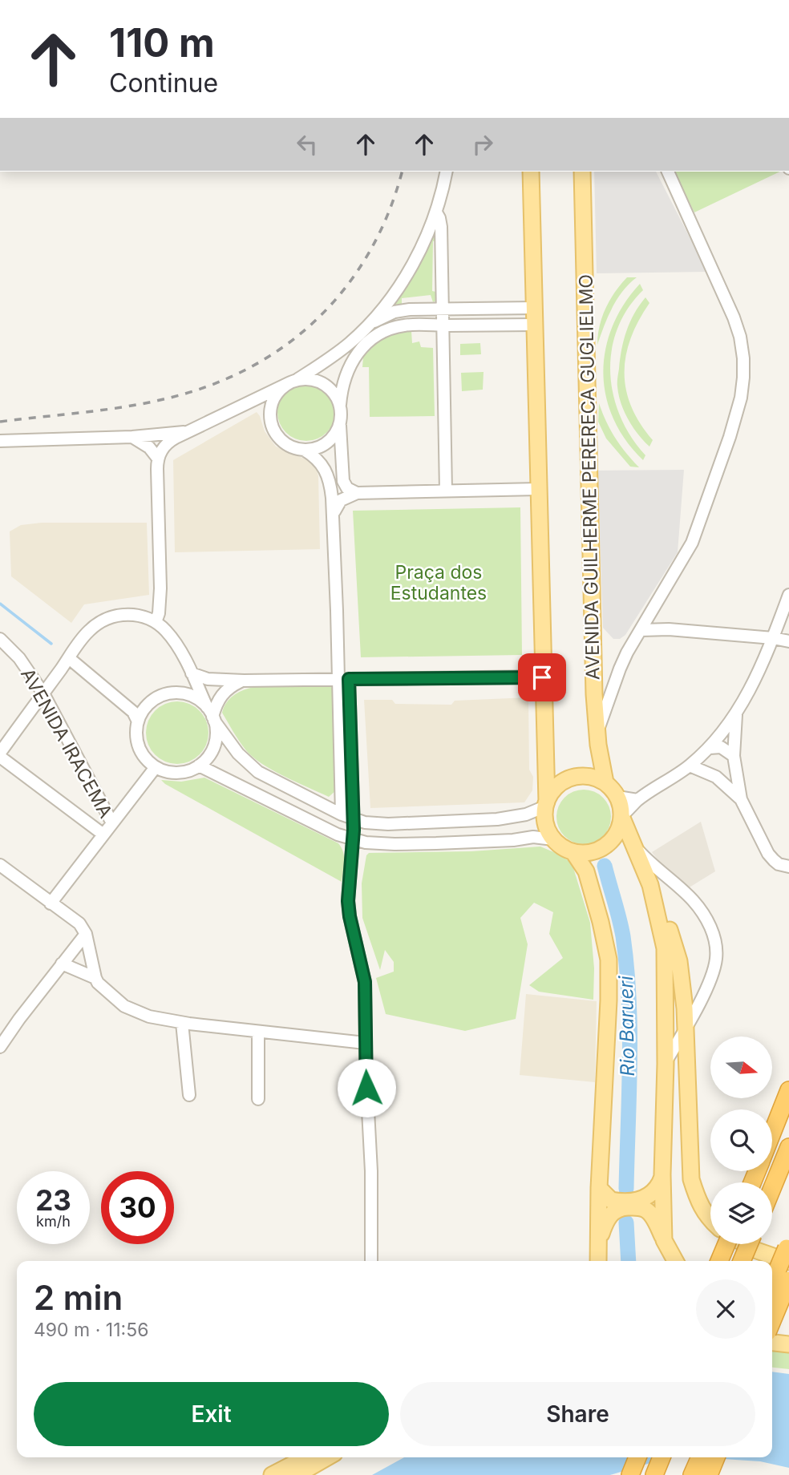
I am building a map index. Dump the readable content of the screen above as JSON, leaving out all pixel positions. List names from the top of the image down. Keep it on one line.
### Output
{"streets":{"main road":["AVENIDA GUILHERME PERERECA GUGLIELMO"],"street":["AVENIDA IRACEMA"]},"water":["Rio Barueri"],"parks":["Praça dos Estudantes"],"north":"right","page":{"turn":["110 m","Continue"],"speed":"23 km/h","limit":"30","heading":["2 min","490 m · 11:56"],"buttons":["Exit","Share"]}}
